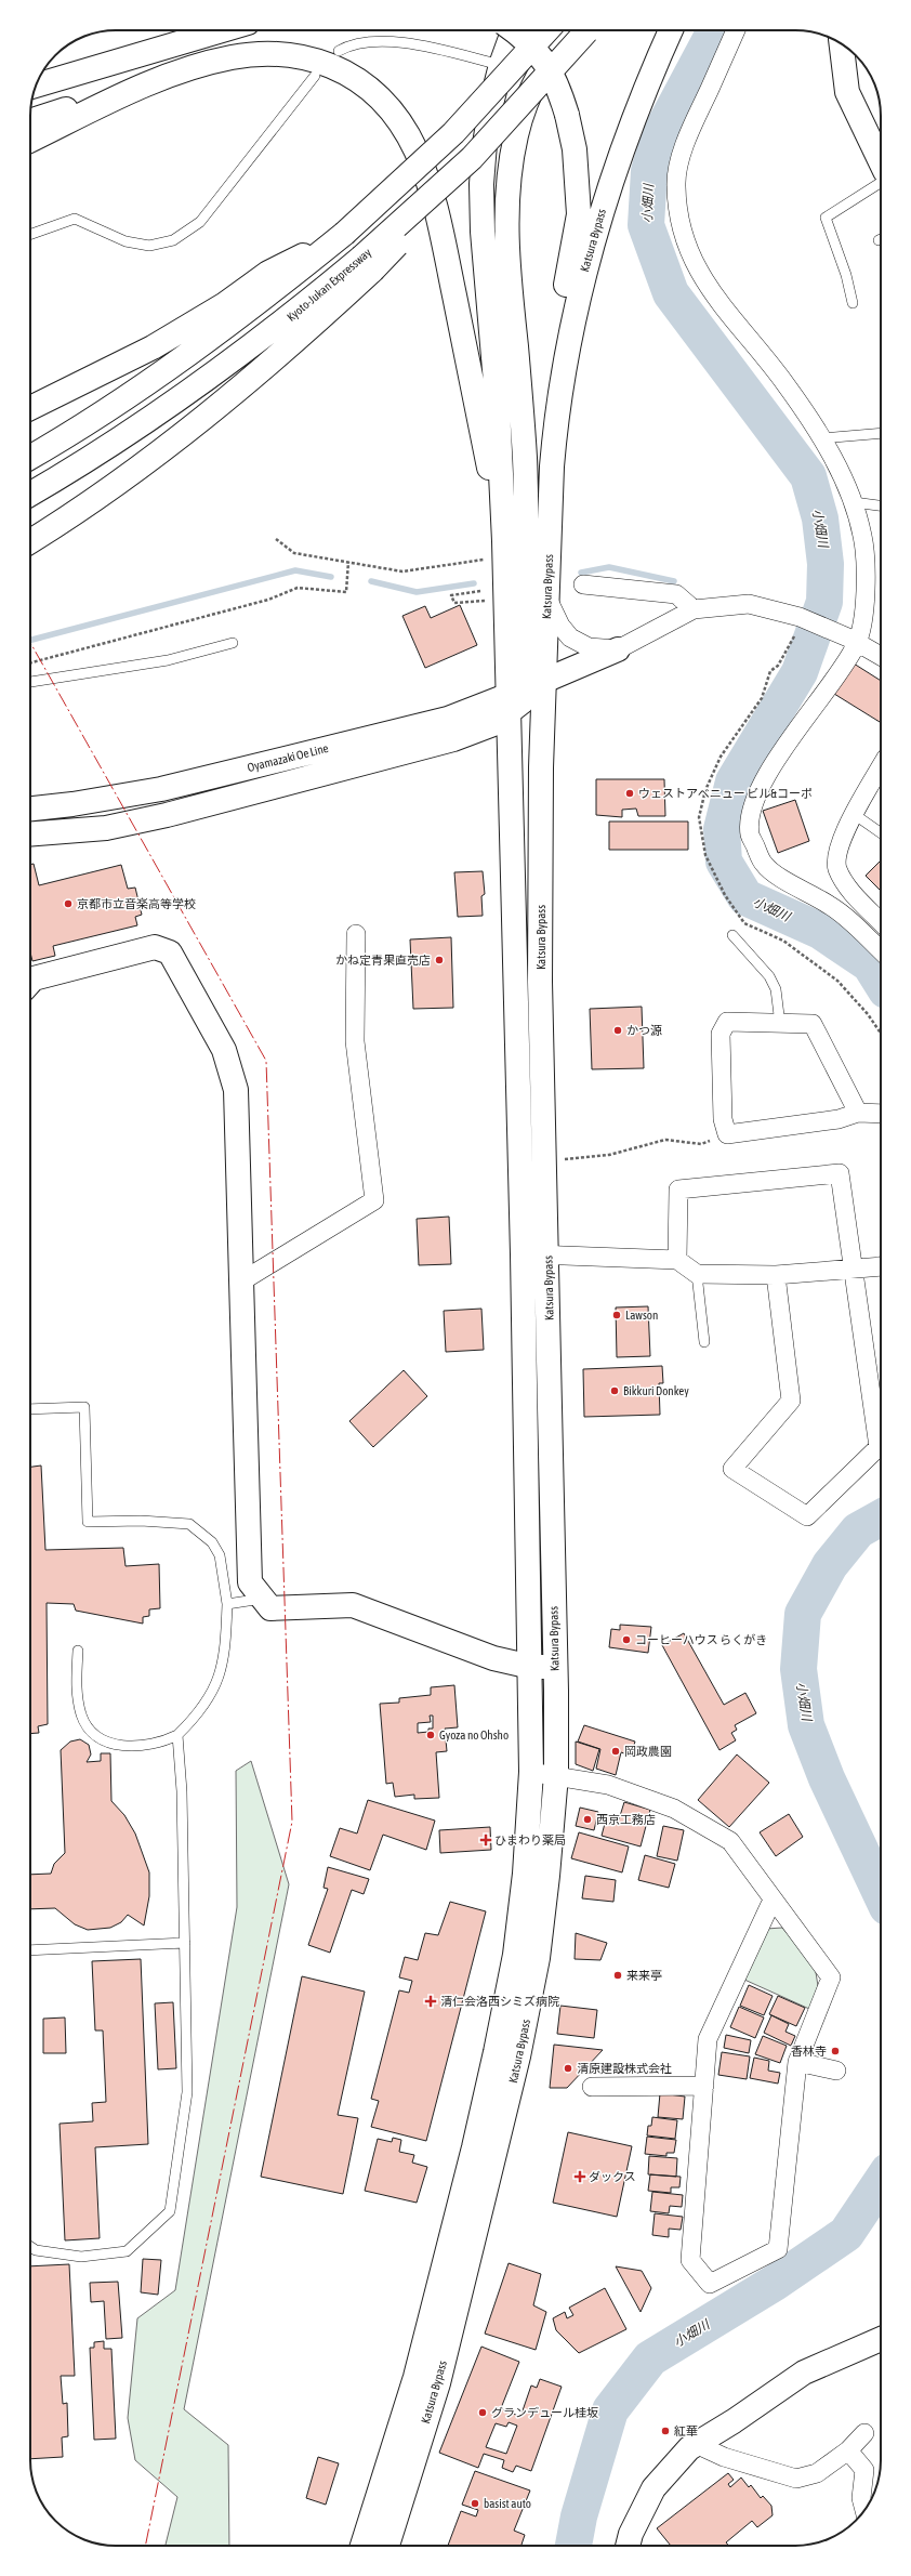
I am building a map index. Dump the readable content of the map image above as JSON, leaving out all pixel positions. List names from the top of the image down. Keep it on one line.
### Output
{"streets":{"main road":["Katsura Bypass","Kyoto-Jukan Expressway","Oyamazaki Oe Line"]},"crossings":[["Katsura Bypass","Oyamazaki Oe Line"]],"water":["小畑川"],"places":{"other":["ウェストアベニュー ビル&コーポ","京都市立音楽高等学校","かね定青果直売店","かつ源","Lawson","Bikkuri Donkey","コーヒーハウス らくがき","Gyoza no Ohsho","岡政農園","西京工務店","来来亭","香林寺","清原建設株式会社","グランデュール桂坂","紅華","basist auto"],"health":["ひまわり薬局","清仁会洛西シミズ病院","ダックス"]}}
